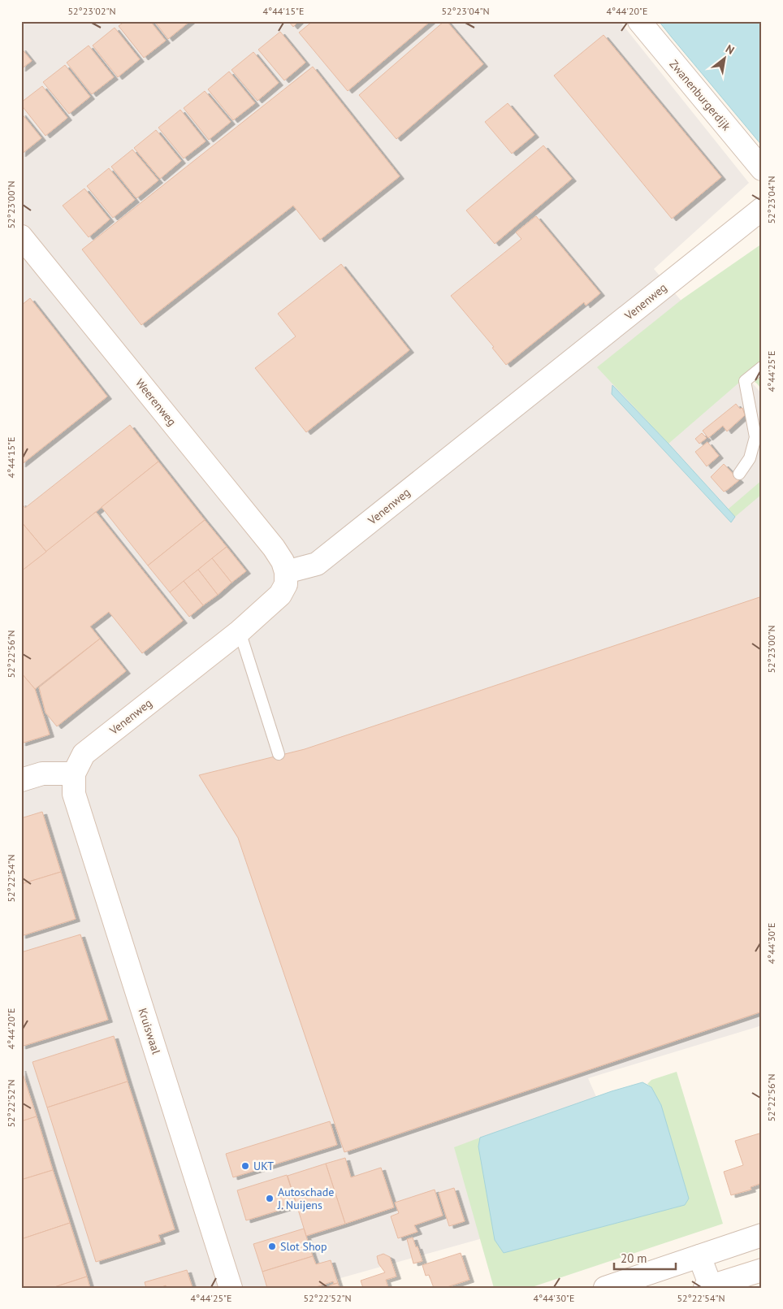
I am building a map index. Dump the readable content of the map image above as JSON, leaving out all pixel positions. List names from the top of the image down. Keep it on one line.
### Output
{"streets":{"street":["Zwanenburgerdijk","Venenweg","Weerenweg","Kruiswaal"]},"crossings":[["Venenweg","Weerenweg"],["Venenweg","Kruiswaal"]],"places":["UKT","Autoschade J. Nuijens","Slot Shop"],"scale_bar":"20 m","north":"top right","coordinates":["52°23'02\"N","4°44'15\"E","52°23'04\"N","4°44'20\"E","52°23'00\"N","4°44'25\"E","52°22'56\"N","52°22'54\"N","4°44'30\"E","52°22'52\"N"]}
